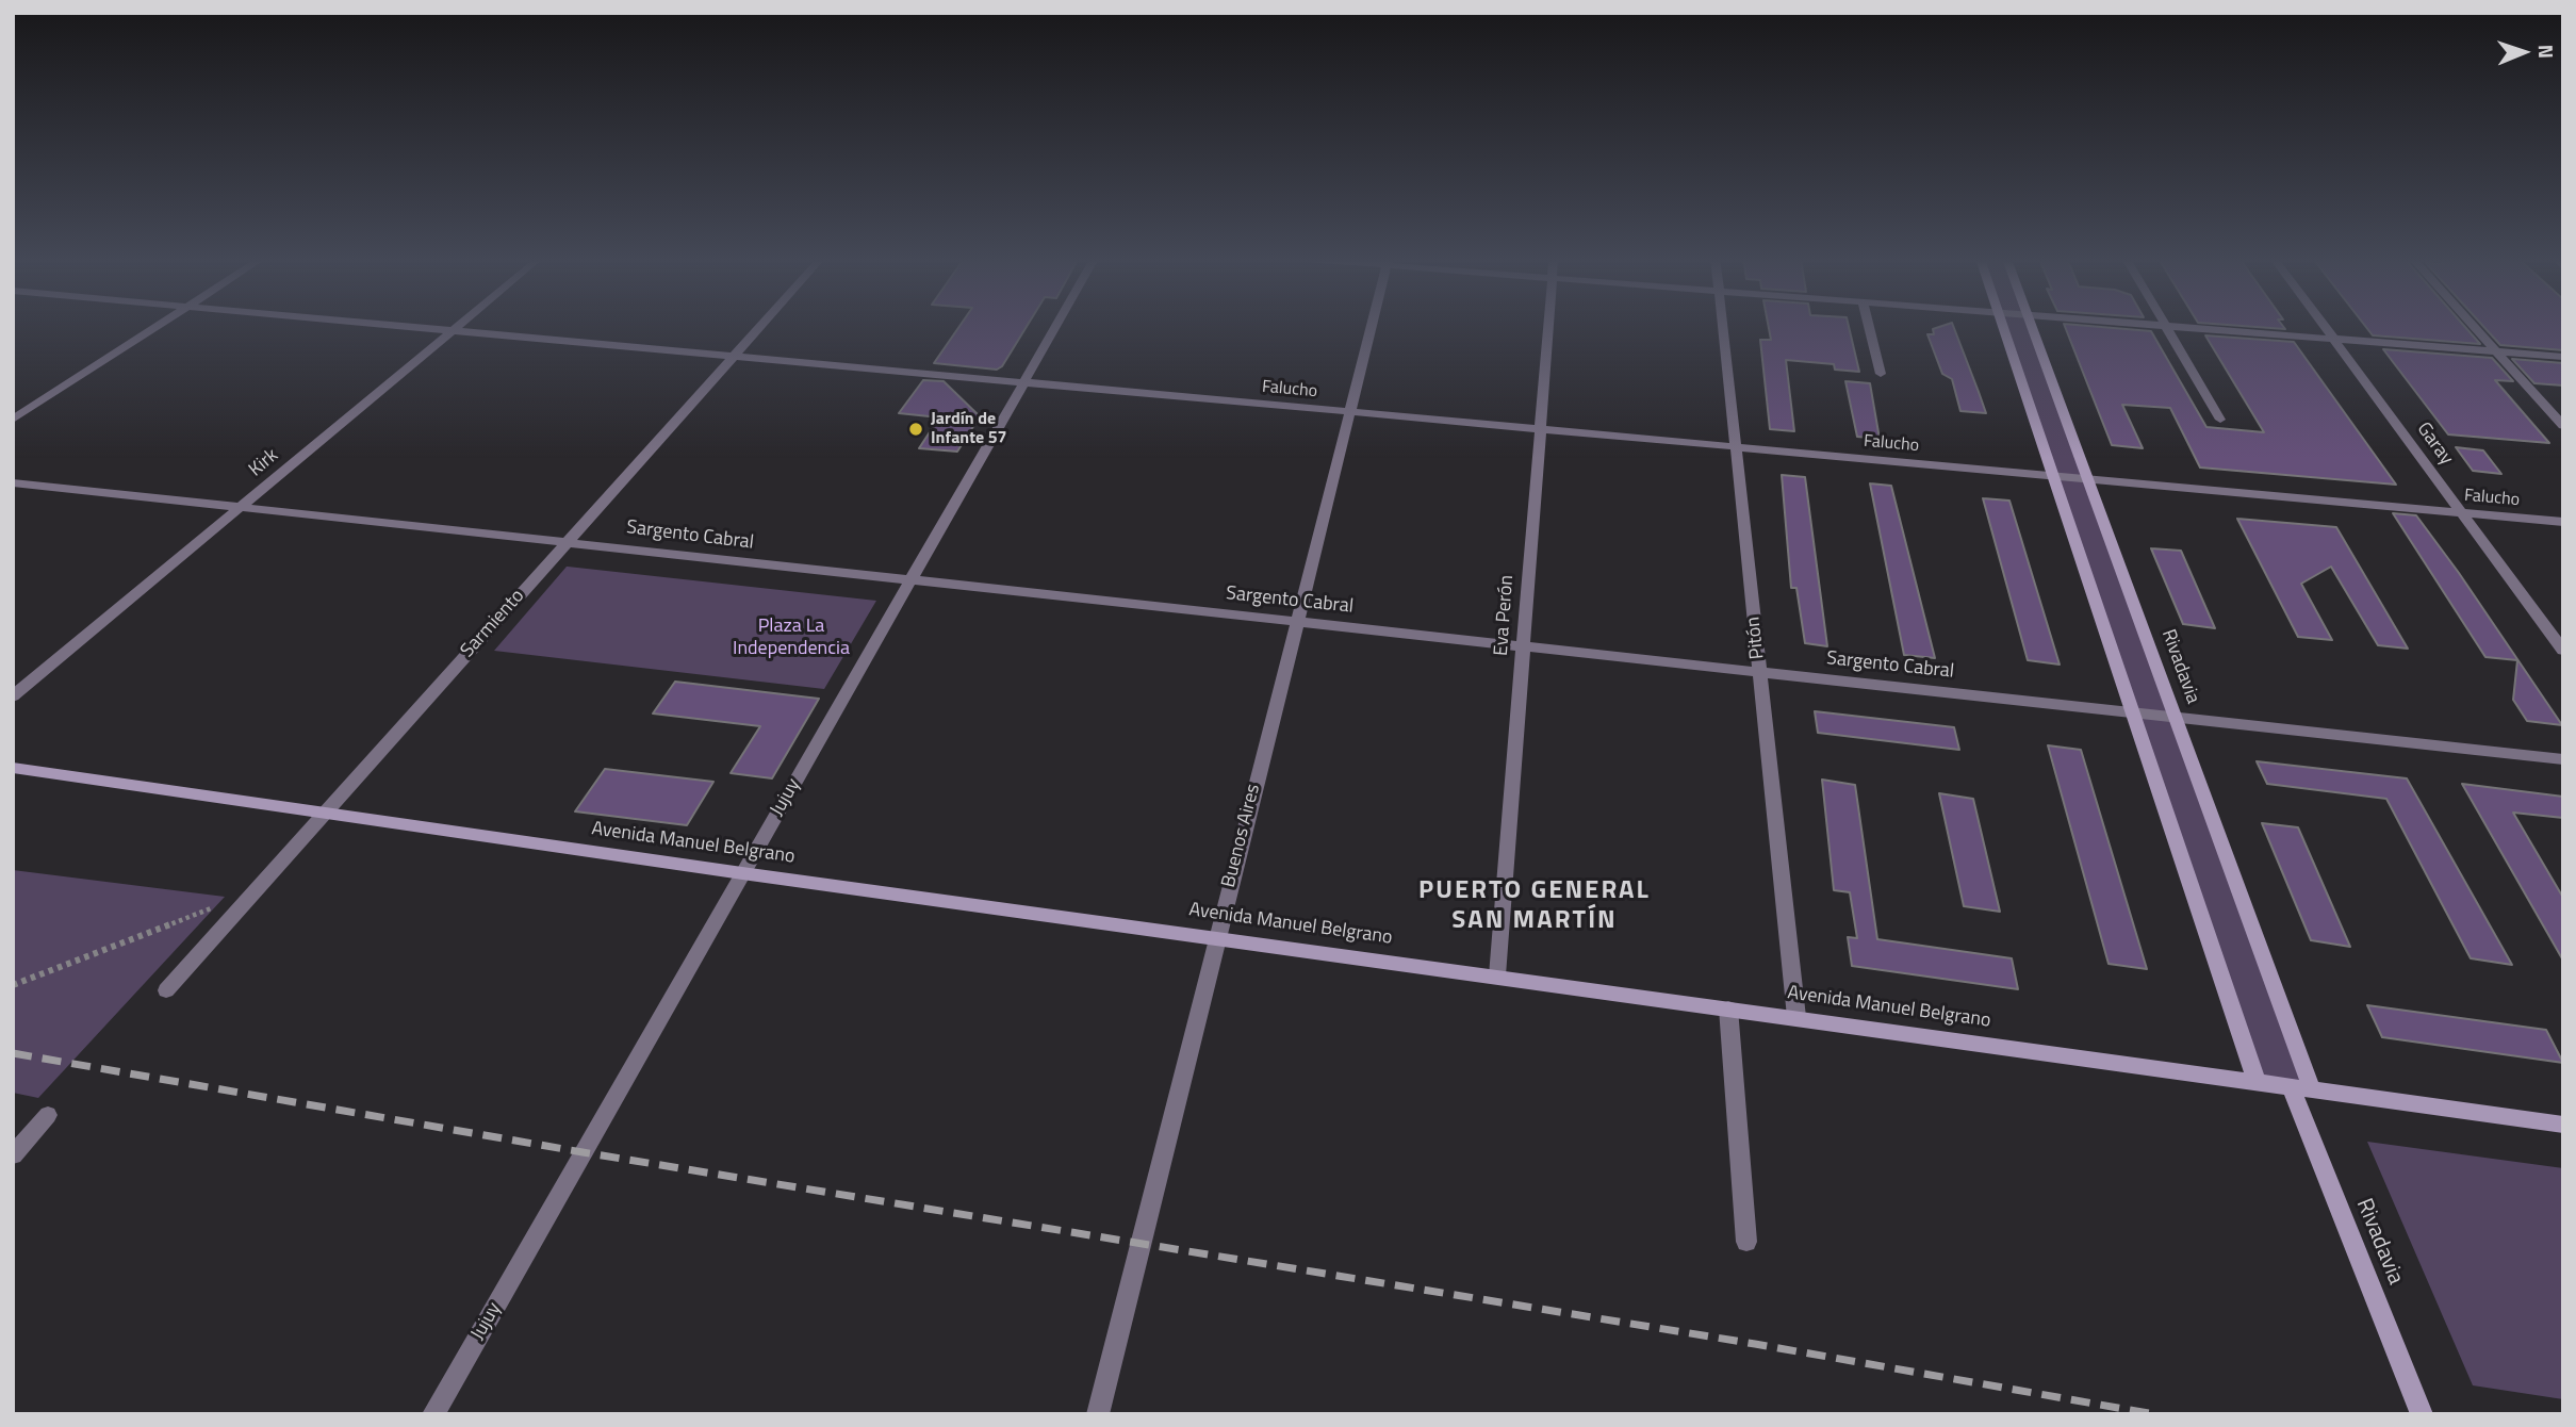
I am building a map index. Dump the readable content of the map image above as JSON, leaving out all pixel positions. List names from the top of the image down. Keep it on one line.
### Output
{"streets":{"street":["Falucho","Garay","Kirk","Sargento Cabral","Eva Perón","Sarmiento","Pitón","Rivadavia","Jujuy","Buenos Aires","Avenida Manuel Belgrano"]},"crossings":[["Falucho","Garay"],["Falucho","Kirk"],["Falucho","Eva Perón"],["Falucho","Sarmiento"],["Falucho","Pitón"],["Falucho","Rivadavia"],["Falucho","Jujuy"],["Falucho","Buenos Aires"],["Kirk","Sargento Cabral"],["Sargento Cabral","Eva Perón"],["Sargento Cabral","Sarmiento"],["Sargento Cabral","Pitón"],["Sargento Cabral","Rivadavia"],["Sargento Cabral","Jujuy"],["Sargento Cabral","Buenos Aires"],["Eva Perón","Avenida Manuel Belgrano"],["Sarmiento","Avenida Manuel Belgrano"],["Pitón","Avenida Manuel Belgrano"],["Rivadavia","Avenida Manuel Belgrano"],["Jujuy","Avenida Manuel Belgrano"],["Buenos Aires","Avenida Manuel Belgrano"]],"districts":["PUERTO GENERAL SAN MARTÍN"],"parks":["Plaza La Independencia"],"places":["Jardín de Infante 57"],"north":"right"}
